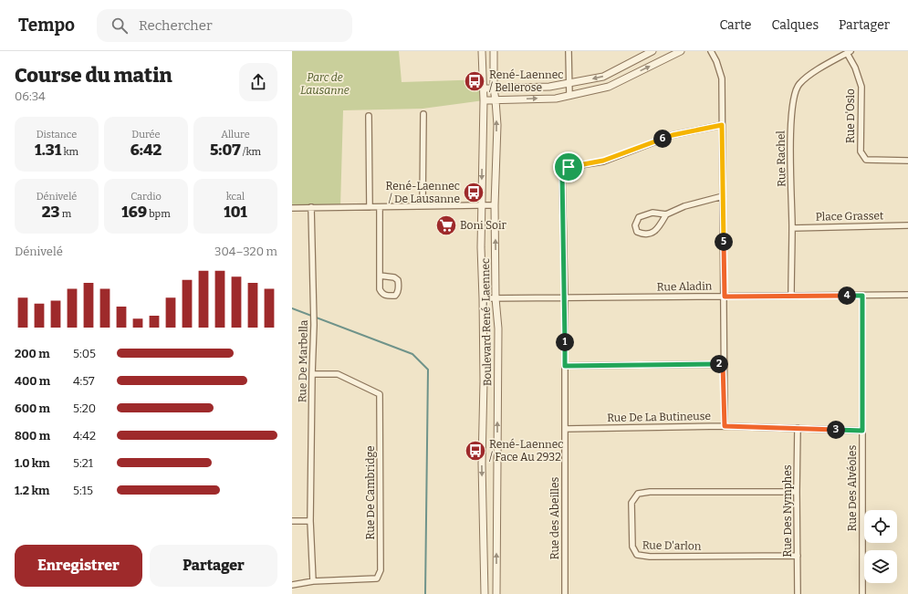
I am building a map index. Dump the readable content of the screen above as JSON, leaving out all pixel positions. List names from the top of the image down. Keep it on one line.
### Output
{"streets":{"street":["Rue D'Oslo","Rue Rachel","Place Grasset","Rue Aladin","Boulevard René-Laennec","Rue De Marbella","Rue De La Butineuse","Rue Des Alvéoles","Rue De Cambridge","Rue Des Nymphes","Rue des Abeilles","Rue D'arlon"]},"crossings":[["Rue D'Oslo","Rue Rachel"],["Rue Rachel","Place Grasset"],["Rue Rachel","Rue Aladin"],["Rue Aladin","Boulevard René-Laennec"],["Rue Aladin","Rue Des Alvéoles"],["Rue Aladin","Rue des Abeilles"],["Rue De Marbella","Rue De Cambridge"],["Rue De La Butineuse","Rue Des Alvéoles"],["Rue De La Butineuse","Rue Des Nymphes"],["Rue De La Butineuse","Rue des Abeilles"],["Rue Des Nymphes","Rue D'arlon"]],"parks":["Parc de Lausanne"],"places":{"bus stop":["René-Laennec / Bellerose","René-Laennec / De Lausanne","René-Laennec / Face Au 2932"],"supermarket":["Boni Soir"]},"page":{"header":"Tempo","search":"Rechercher","nav":["Carte","Calques","Partager"],"heading":["Course du matin","06:34"],"stats":[["Distance","1.31 km"],["Durée","6:42"],["Allure","5:07 /km"],["Dénivelé","23 m"],["Cardio","169 bpm"],["kcal","101"]],"pins":["6","5","4","1","2","3"],"chart":["Dénivelé","304–320 m"],"list":[{"name":"200 m","note":"5:05"},{"name":"400 m","note":"4:57"},{"name":"600 m","note":"5:20"},{"name":"800 m","note":"4:42"},{"name":"1.0 km","note":"5:21"},{"name":"1.2 km","note":"5:15"}],"buttons":["Enregistrer","Partager"]}}
